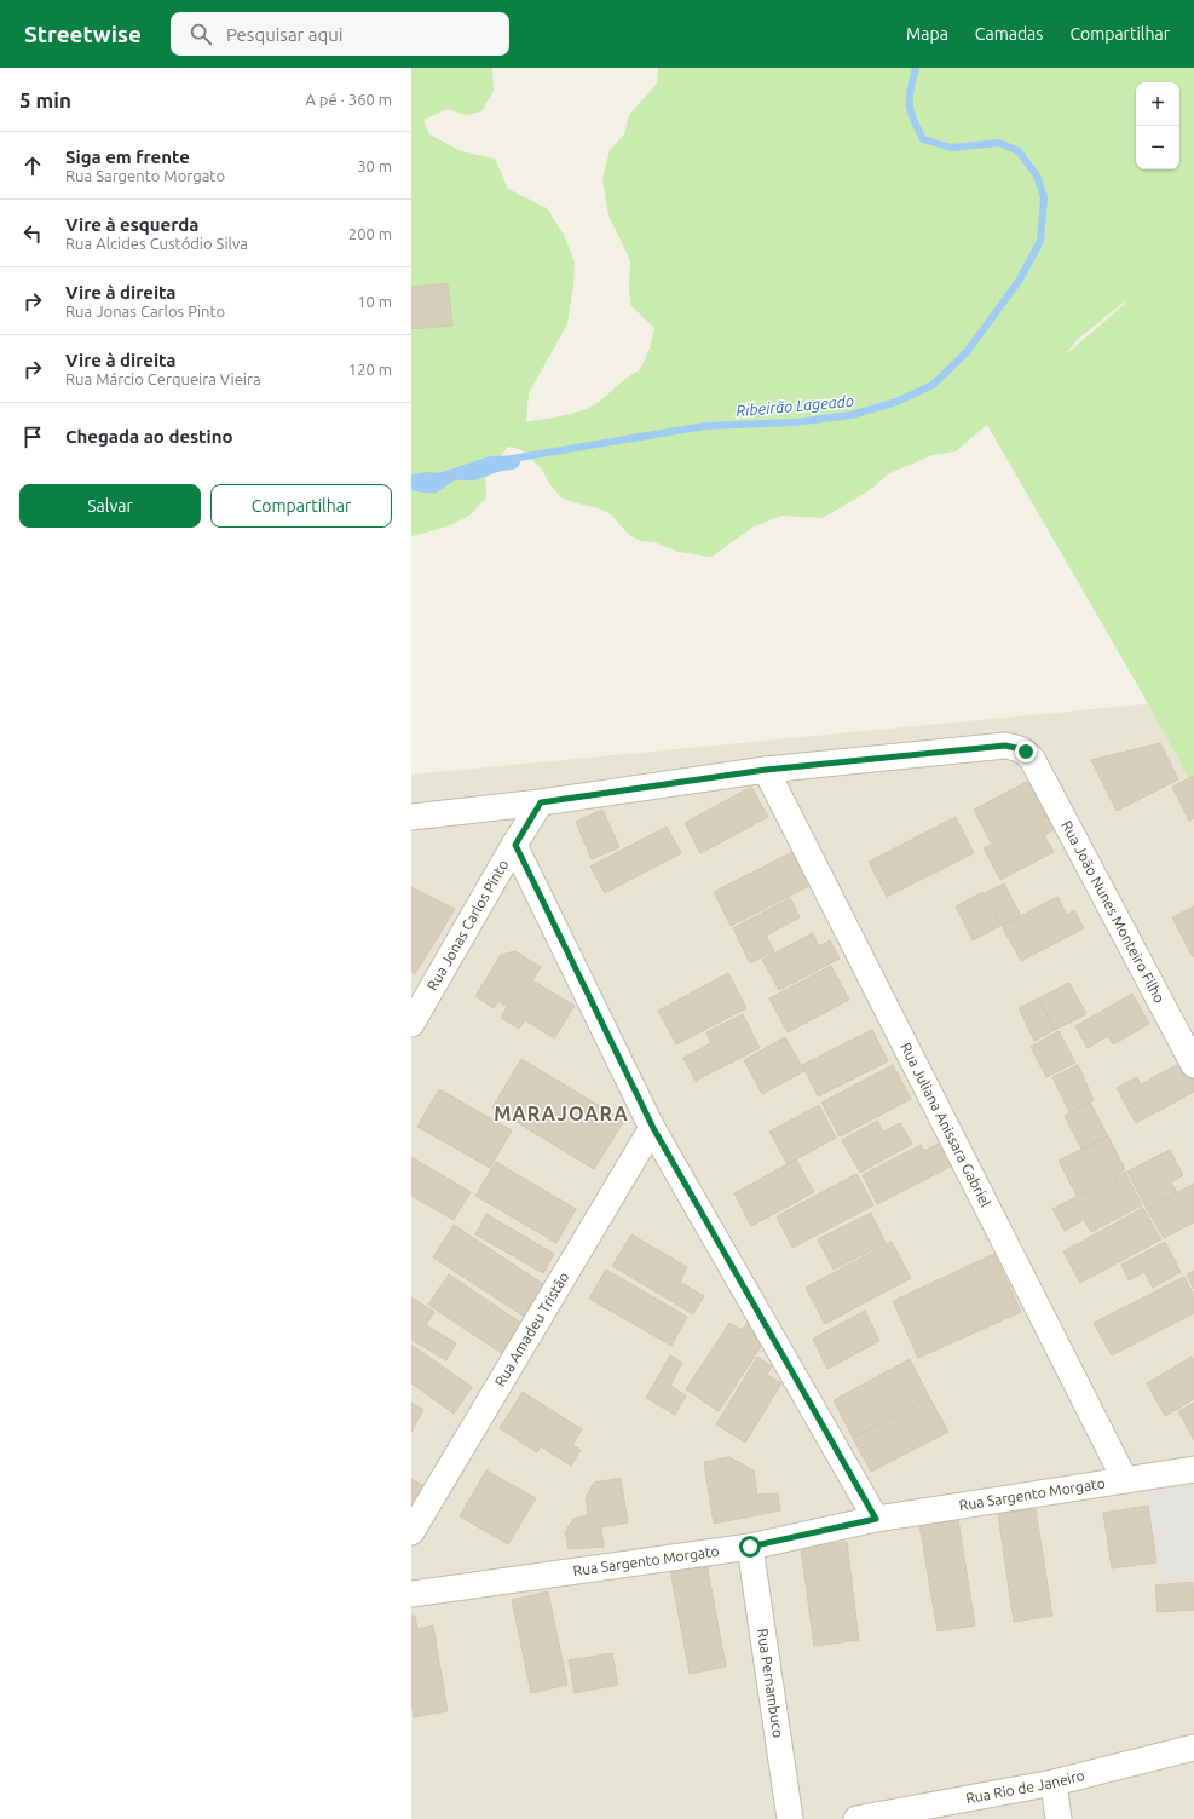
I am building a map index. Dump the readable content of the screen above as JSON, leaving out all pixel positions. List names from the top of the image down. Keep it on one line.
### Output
{"streets":{"street":["Rua João Nunes Monteiro Filho","Rua Jonas Carlos Pinto","Rua Juliana Anissara Gabriel","Rua Amadeu Tristão","Rua Sargento Morgato","Rua Pernambuco","Rua Rio de Janeiro"]},"crossings":[["Rua João Nunes Monteiro Filho","Rua Juliana Anissara Gabriel"],["Rua Juliana Anissara Gabriel","Rua Sargento Morgato"],["Rua Sargento Morgato","Rua Pernambuco"]],"districts":["MARAJOARA"],"water":["Ribeirão Lageado"],"page":{"header":"Streetwise","search":"Pesquisar aqui","nav":["Mapa","Camadas","Compartilhar"],"heading":["5 min","A pé · 360 m"],"map_buttons":["+","−"],"list":[["Siga em frente","Rua Sargento Morgato","30 m"],["Vire à esquerda","Rua Alcides Custódio Silva","200 m"],["Vire à direita","Rua Jonas Carlos Pinto","10 m"],["Vire à direita","Rua Márcio Cerqueira Vieira","120 m"],"Chegada ao destino"],"buttons":["Salvar","Compartilhar"]}}
